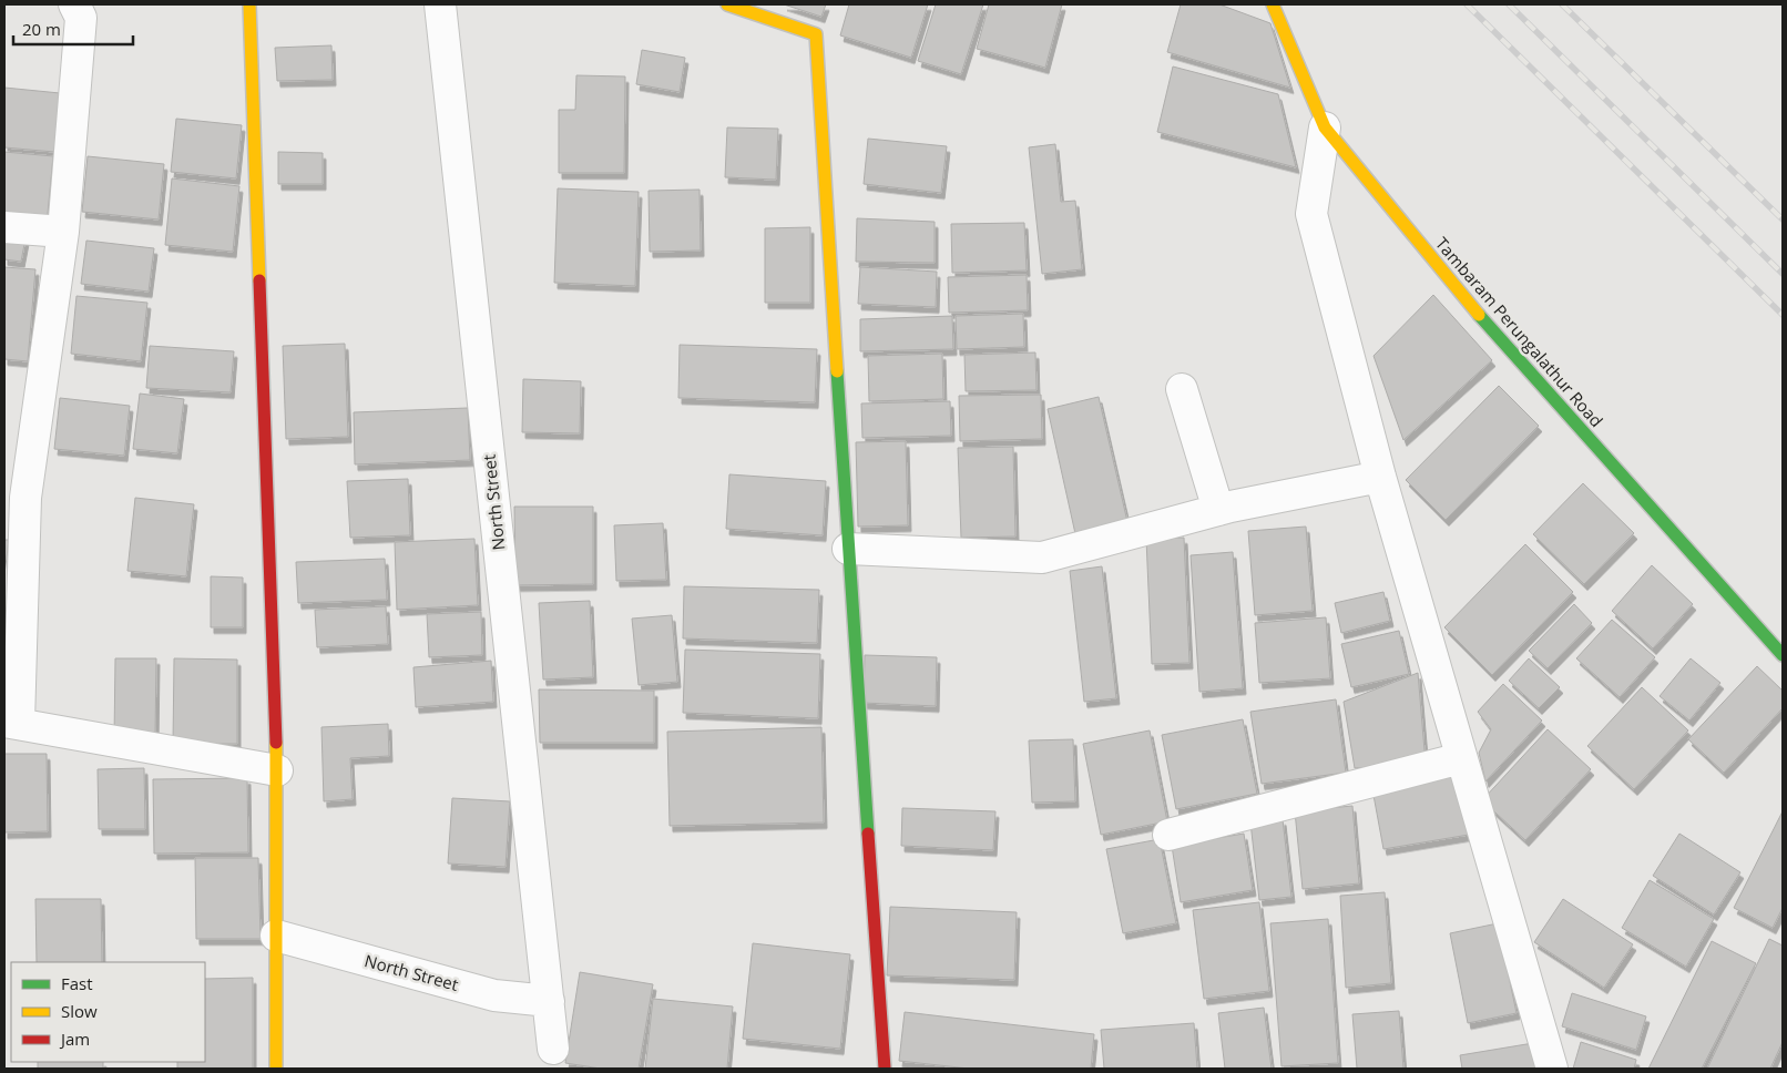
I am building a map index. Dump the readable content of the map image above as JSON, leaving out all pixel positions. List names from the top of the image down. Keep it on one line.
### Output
{"streets":{"street":["Tambaram Perungalathur Road","North Street"]},"legend":["Fast","Slow","Jam"],"scale_bar":"20 m"}
